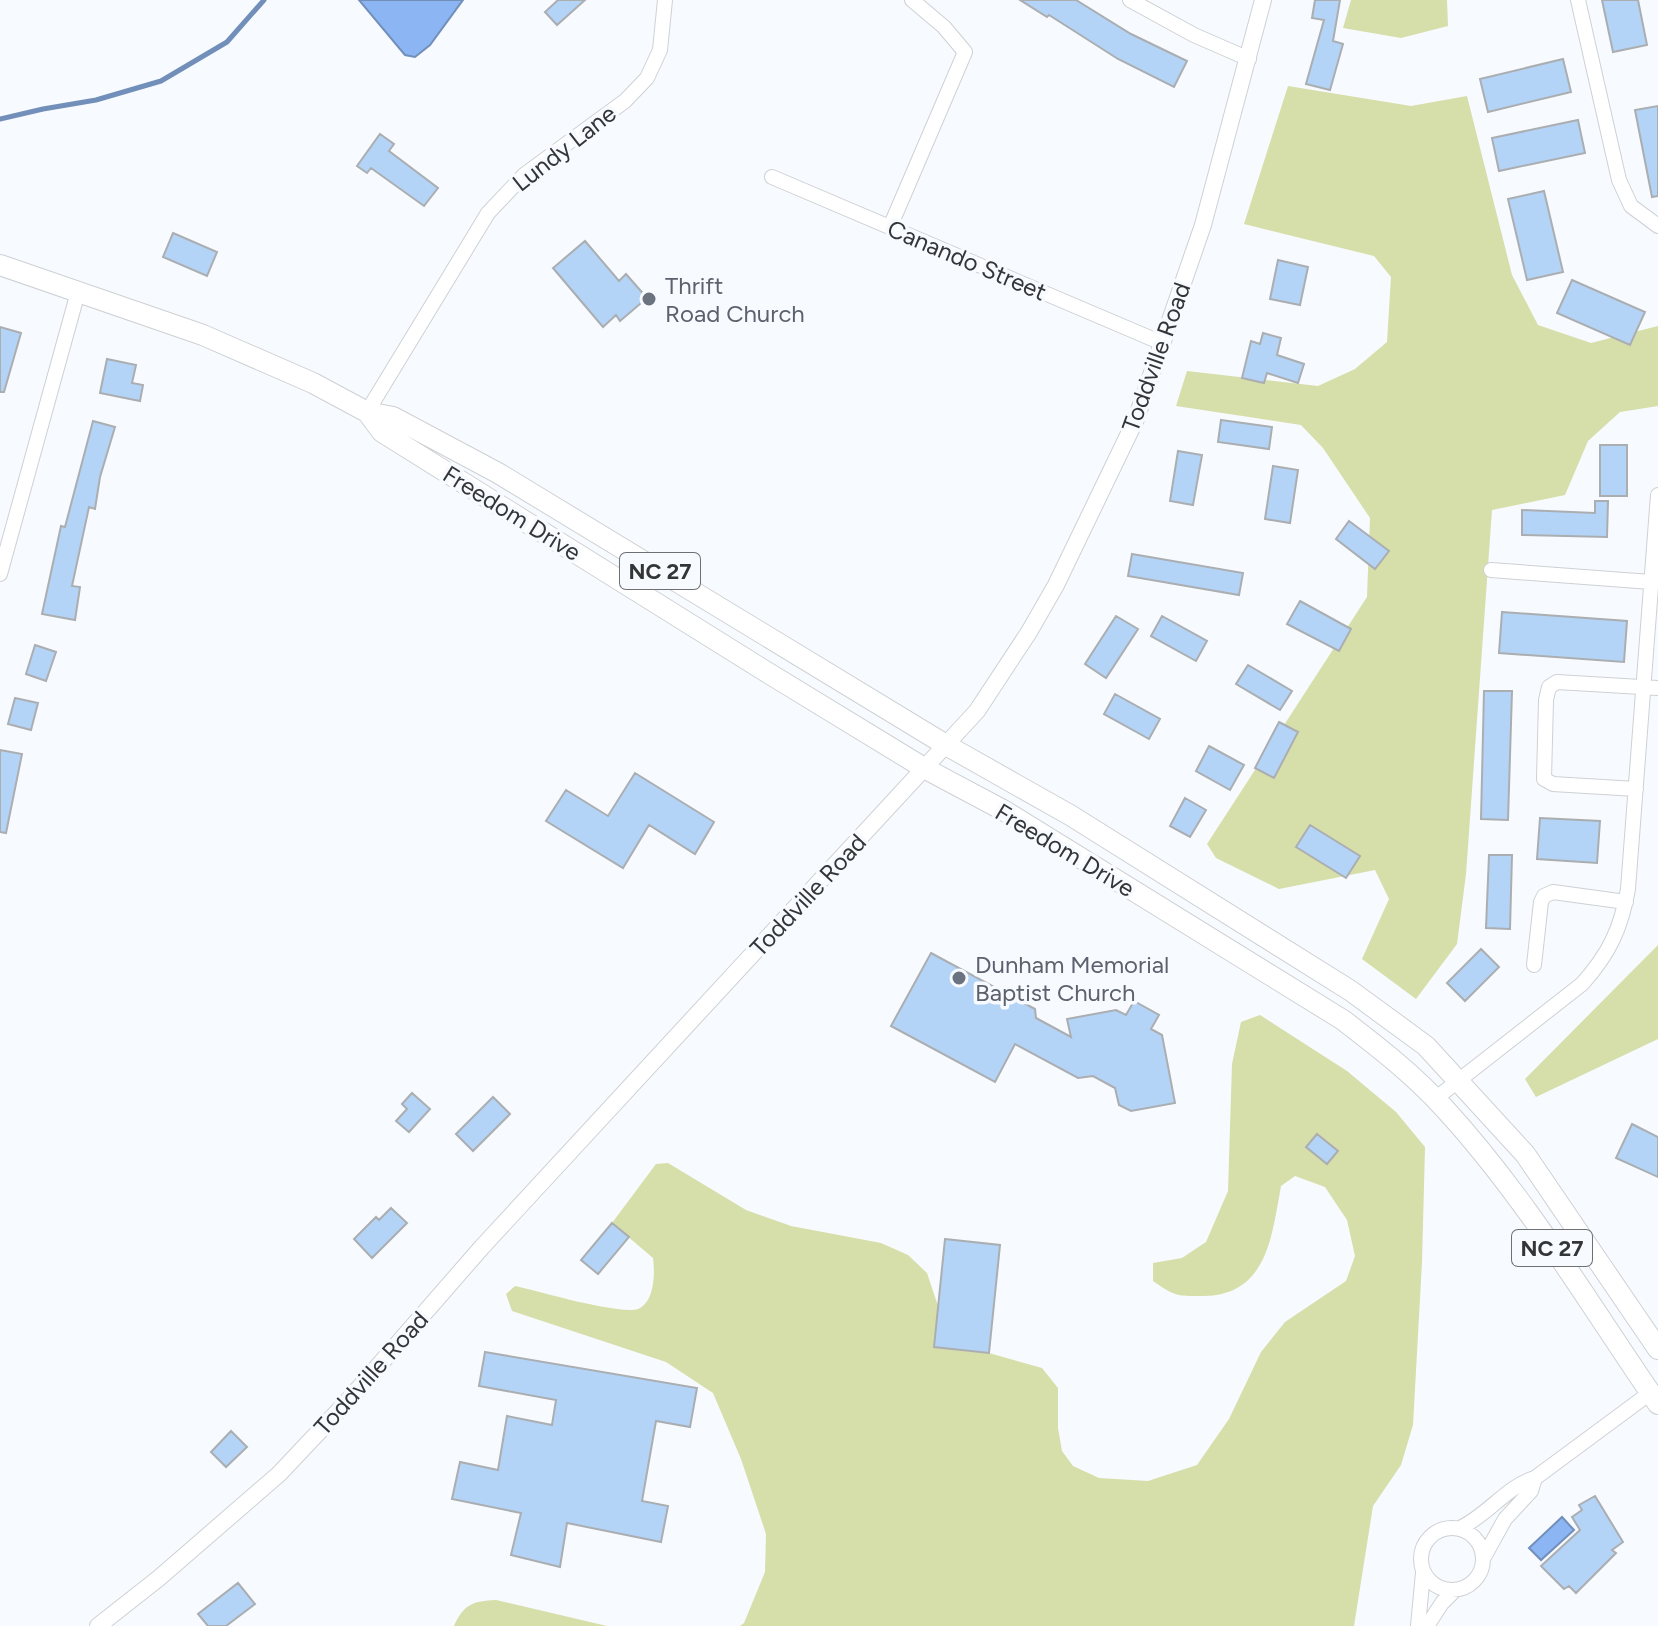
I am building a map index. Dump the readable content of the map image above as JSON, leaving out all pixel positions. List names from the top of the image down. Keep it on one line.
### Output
{"streets":{"main road":["Freedom Drive","NC 27"],"street":["Lundy Lane","Canando Street","Toddville Road"]},"crossings":[["Lundy Lane","Freedom Drive"],["Canando Street","Toddville Road"],["Toddville Road","Freedom Drive"]],"places":["Thrift Road Church","Dunham Memorial Baptist Church"]}
